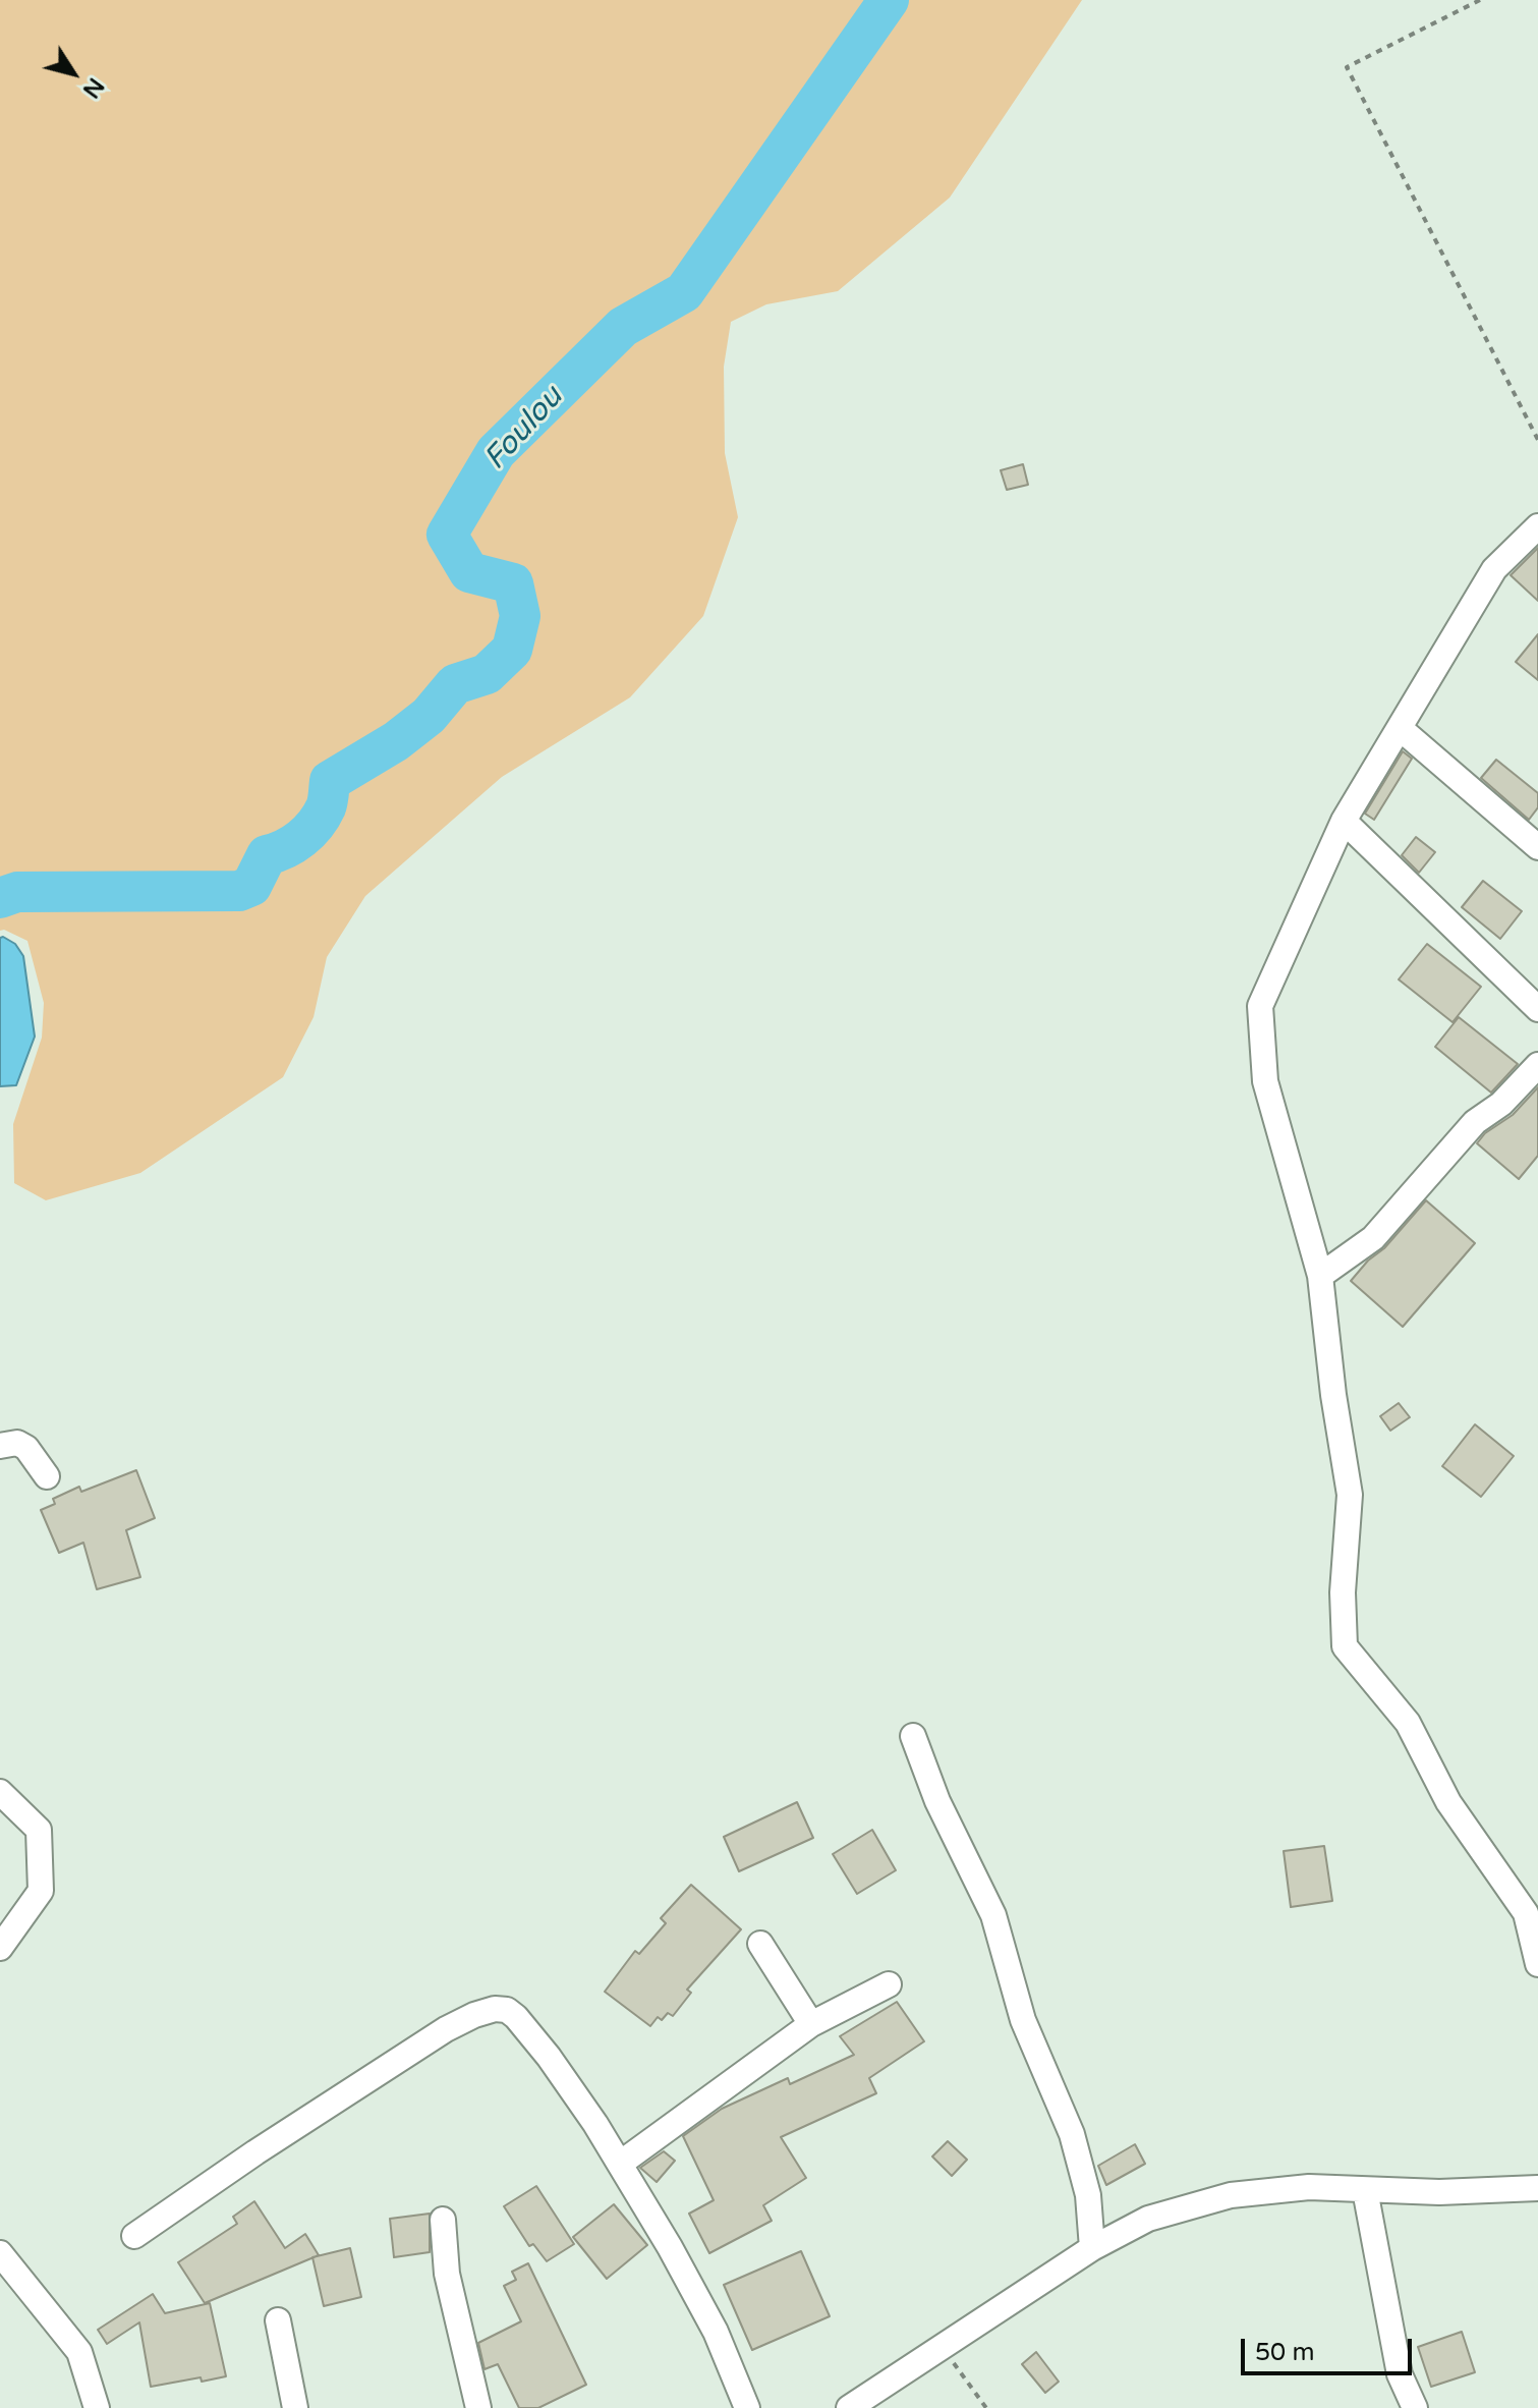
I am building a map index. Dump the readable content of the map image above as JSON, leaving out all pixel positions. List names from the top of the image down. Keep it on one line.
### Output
{"water":["Foulou"],"scale_bar":"50 m","north":"bottom right"}
